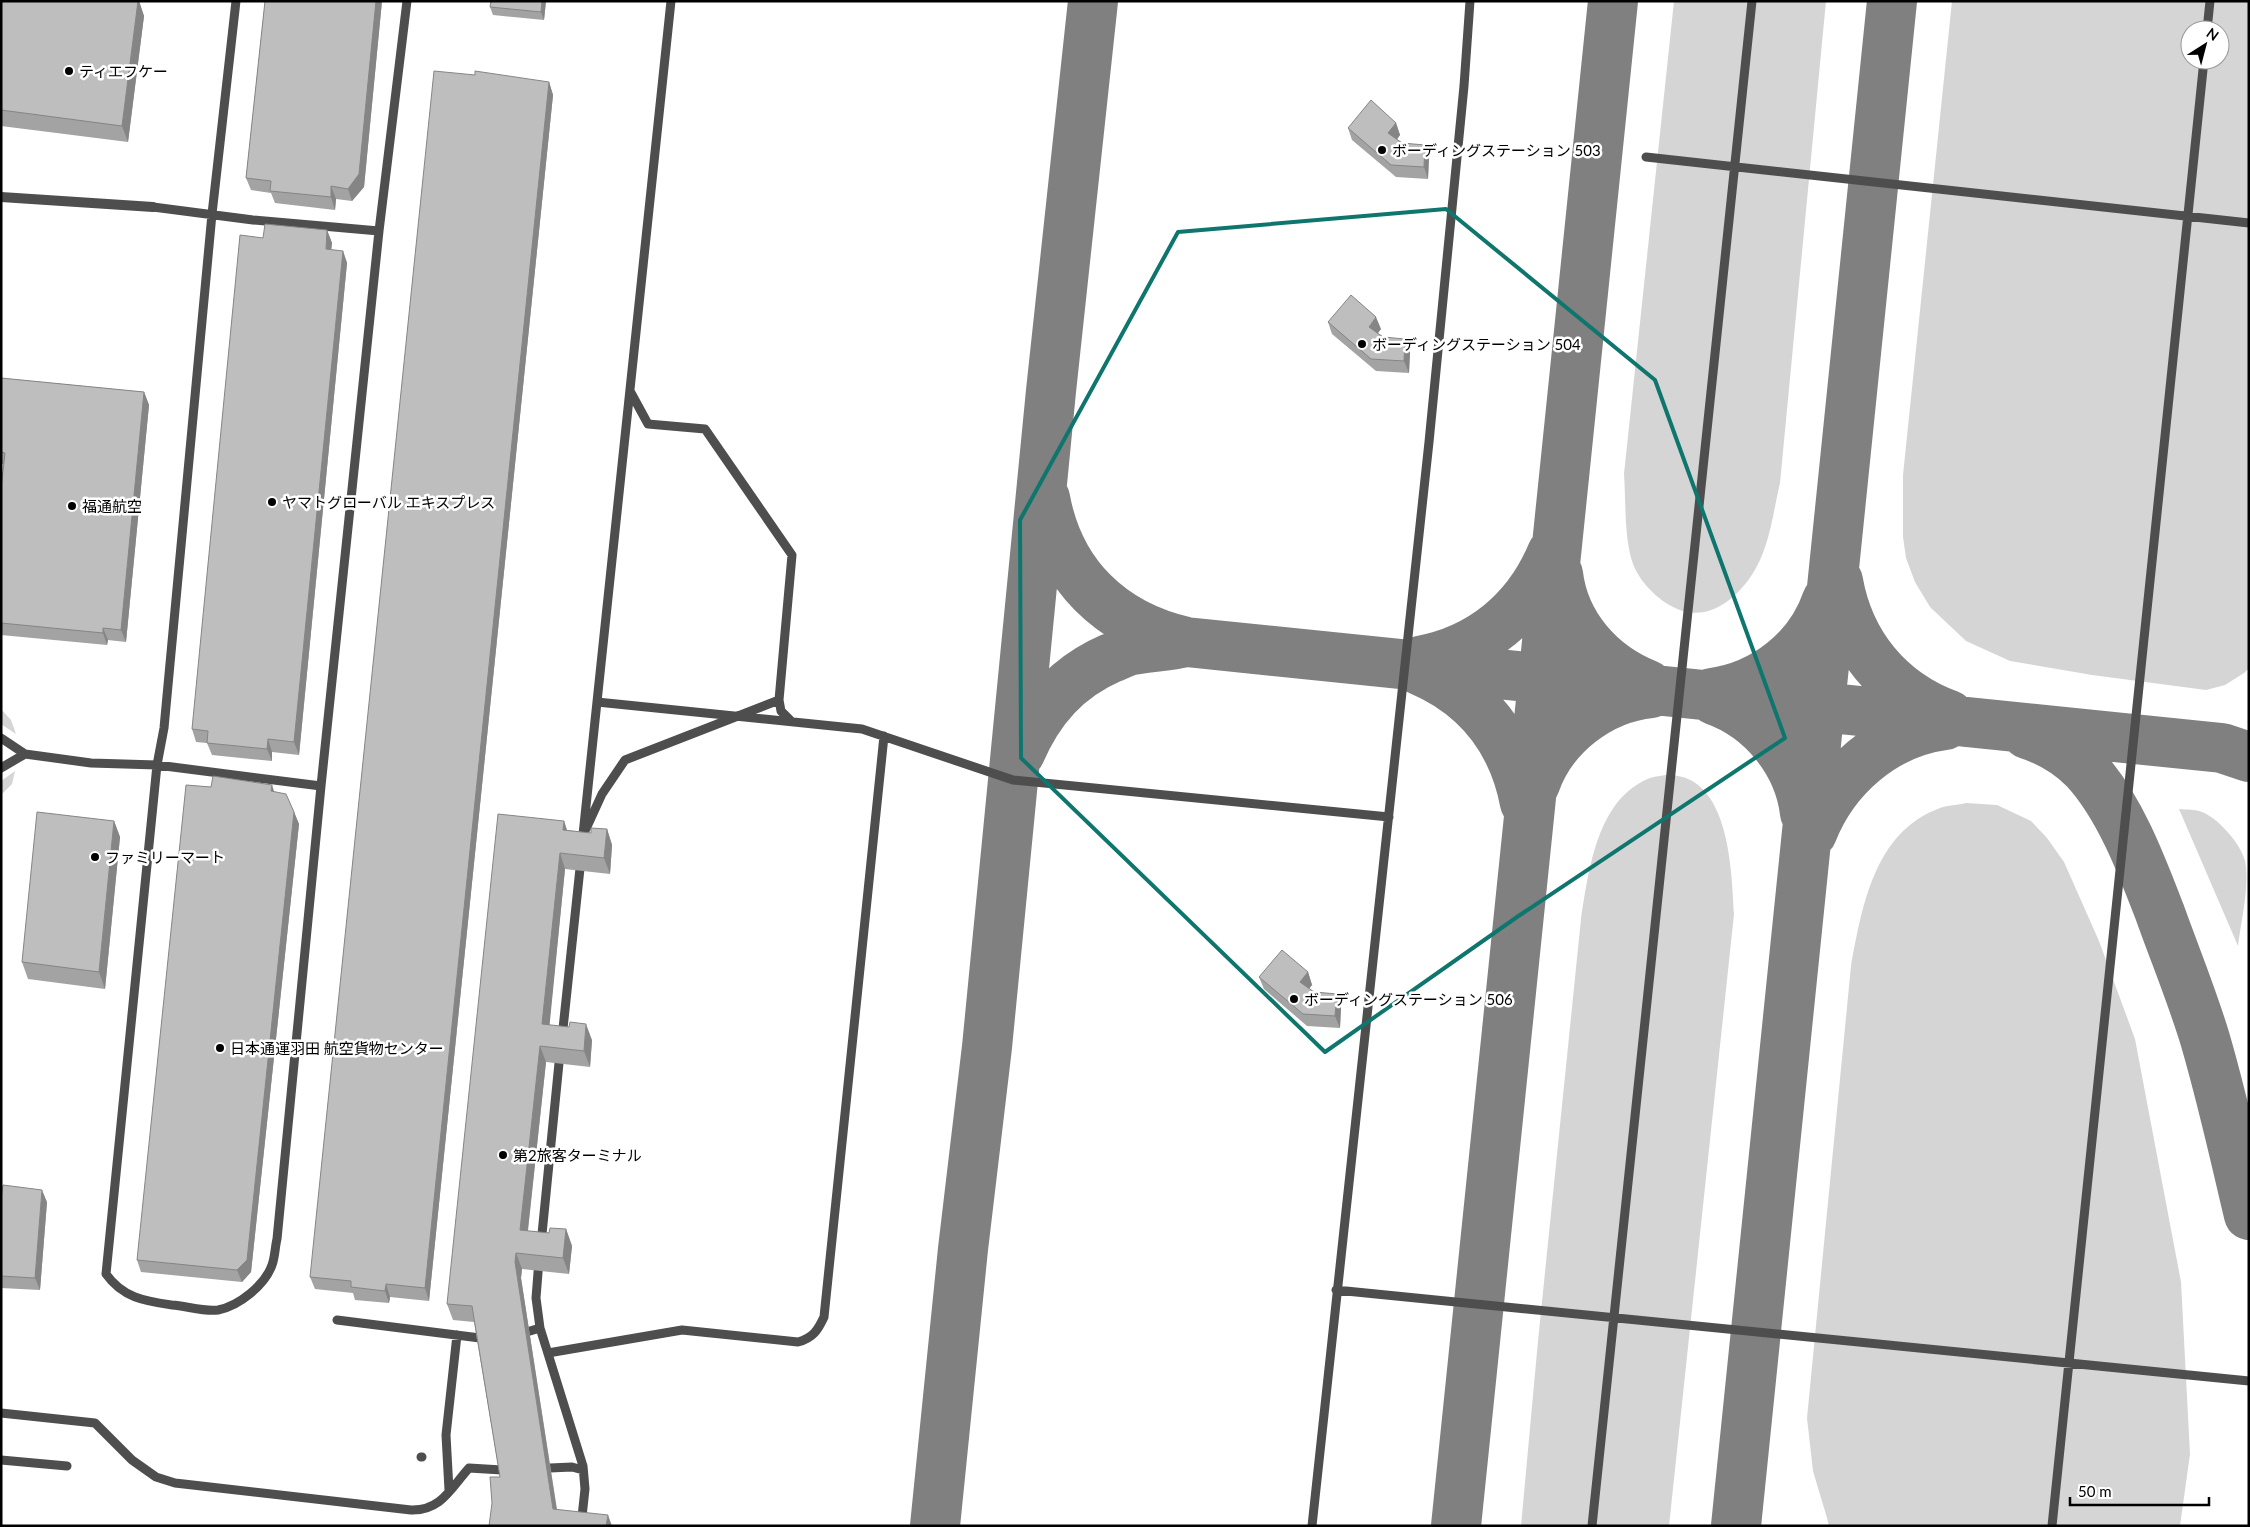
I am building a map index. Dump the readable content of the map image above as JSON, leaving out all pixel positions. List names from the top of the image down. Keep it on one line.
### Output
{"places":["ティエフケー","ボーディングステーション 503","ボーディングステーション 504","ヤマトグローバル エキスプレス","福通航空","ファミリーマート","ボーディングステーション 506","日本通運羽田 航空貨物センター","第2旅客ターミナル"],"scale_bar":"50 m","north":"top right"}
